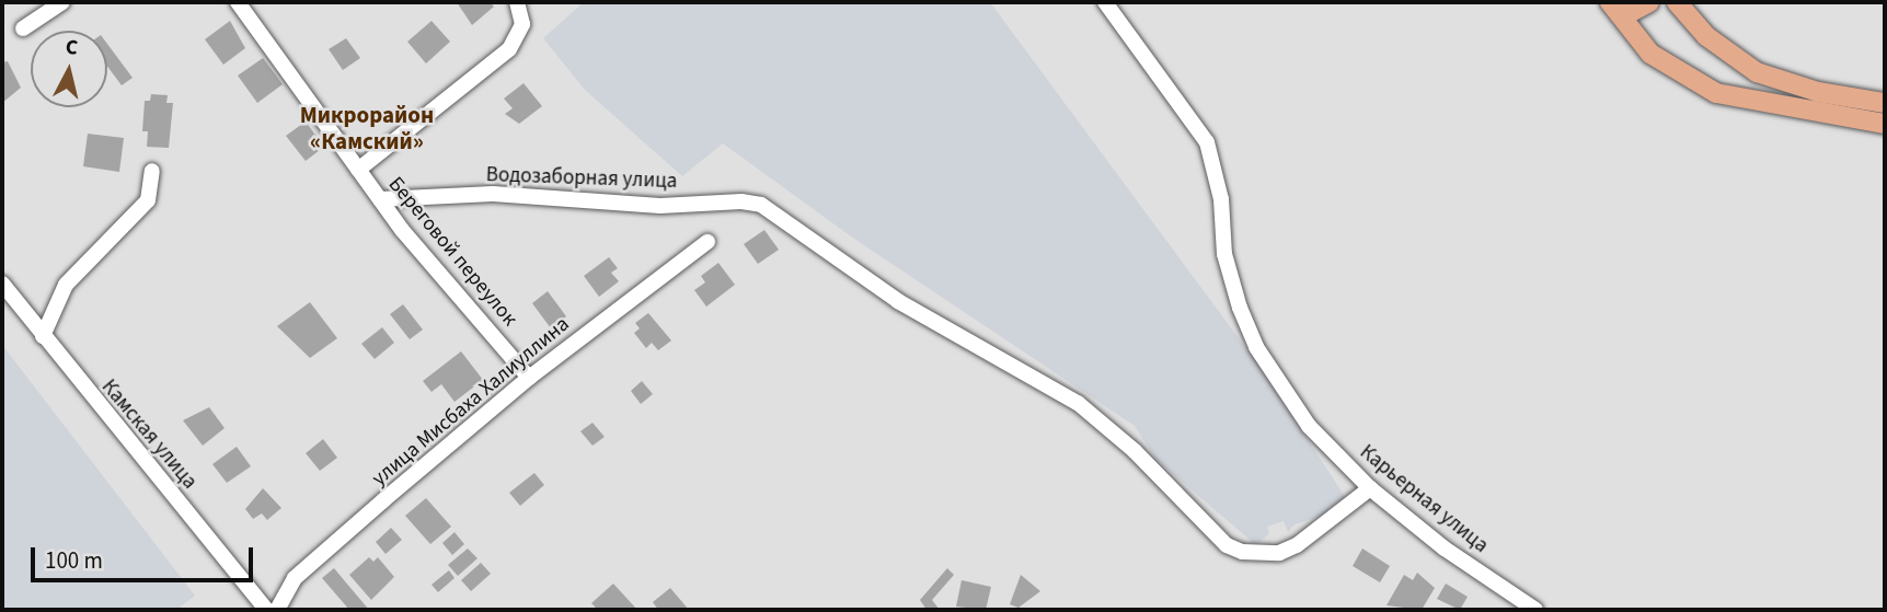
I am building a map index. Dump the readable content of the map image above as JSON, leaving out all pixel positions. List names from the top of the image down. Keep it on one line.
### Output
{"streets":{"street":["Водозаборная улица","Береговой переулок","улица Мисбаха Халиуллина","Камская улица","Карьерная улица"]},"crossings":[["Водозаборная улица","Береговой переулок"],["Водозаборная улица","Карьерная улица"],["Береговой переулок","улица Мисбаха Халиуллина"]],"districts":["Микрорайон «Камский»"],"scale_bar":"100 m","north":"top"}
